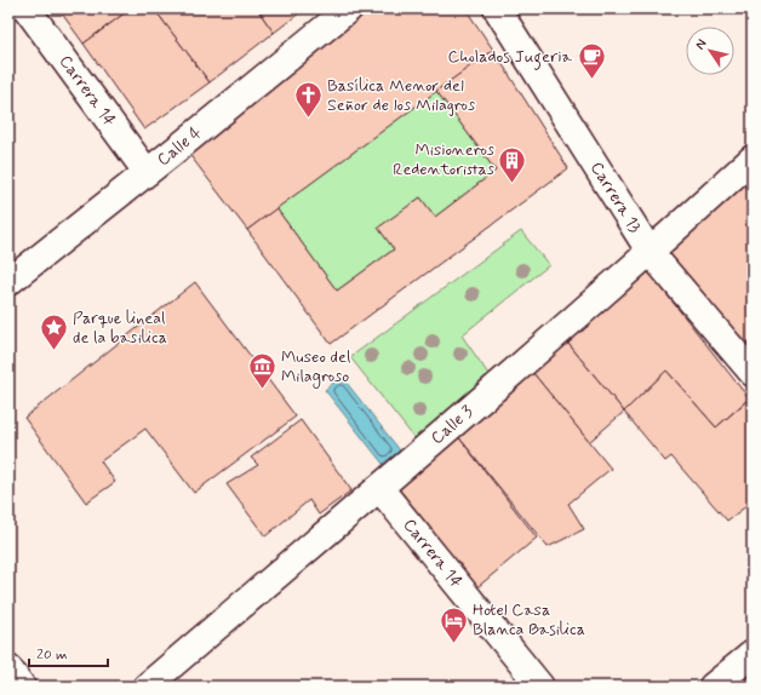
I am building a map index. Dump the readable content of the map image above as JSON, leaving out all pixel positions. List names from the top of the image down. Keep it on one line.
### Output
{"streets":{"street":["Carrera 14","Calle 4","Carrera 13","Calle 3"]},"crossings":[["Carrera 14","Calle 4"],["Carrera 14","Calle 3"],["Carrera 13","Calle 3"]],"places":{"cafe":["Cholados Jugeria"],"church":["Basílica Menor del Señor de los Milagros"],"building":["Misioneros Redentoristas"],"place":["Parque lineal de la basilica"],"museum":["Museo del Milagroso"],"hotel":["Hotel Casa Blanca Basilica"]},"scale_bar":"20 m","north":"top left"}
